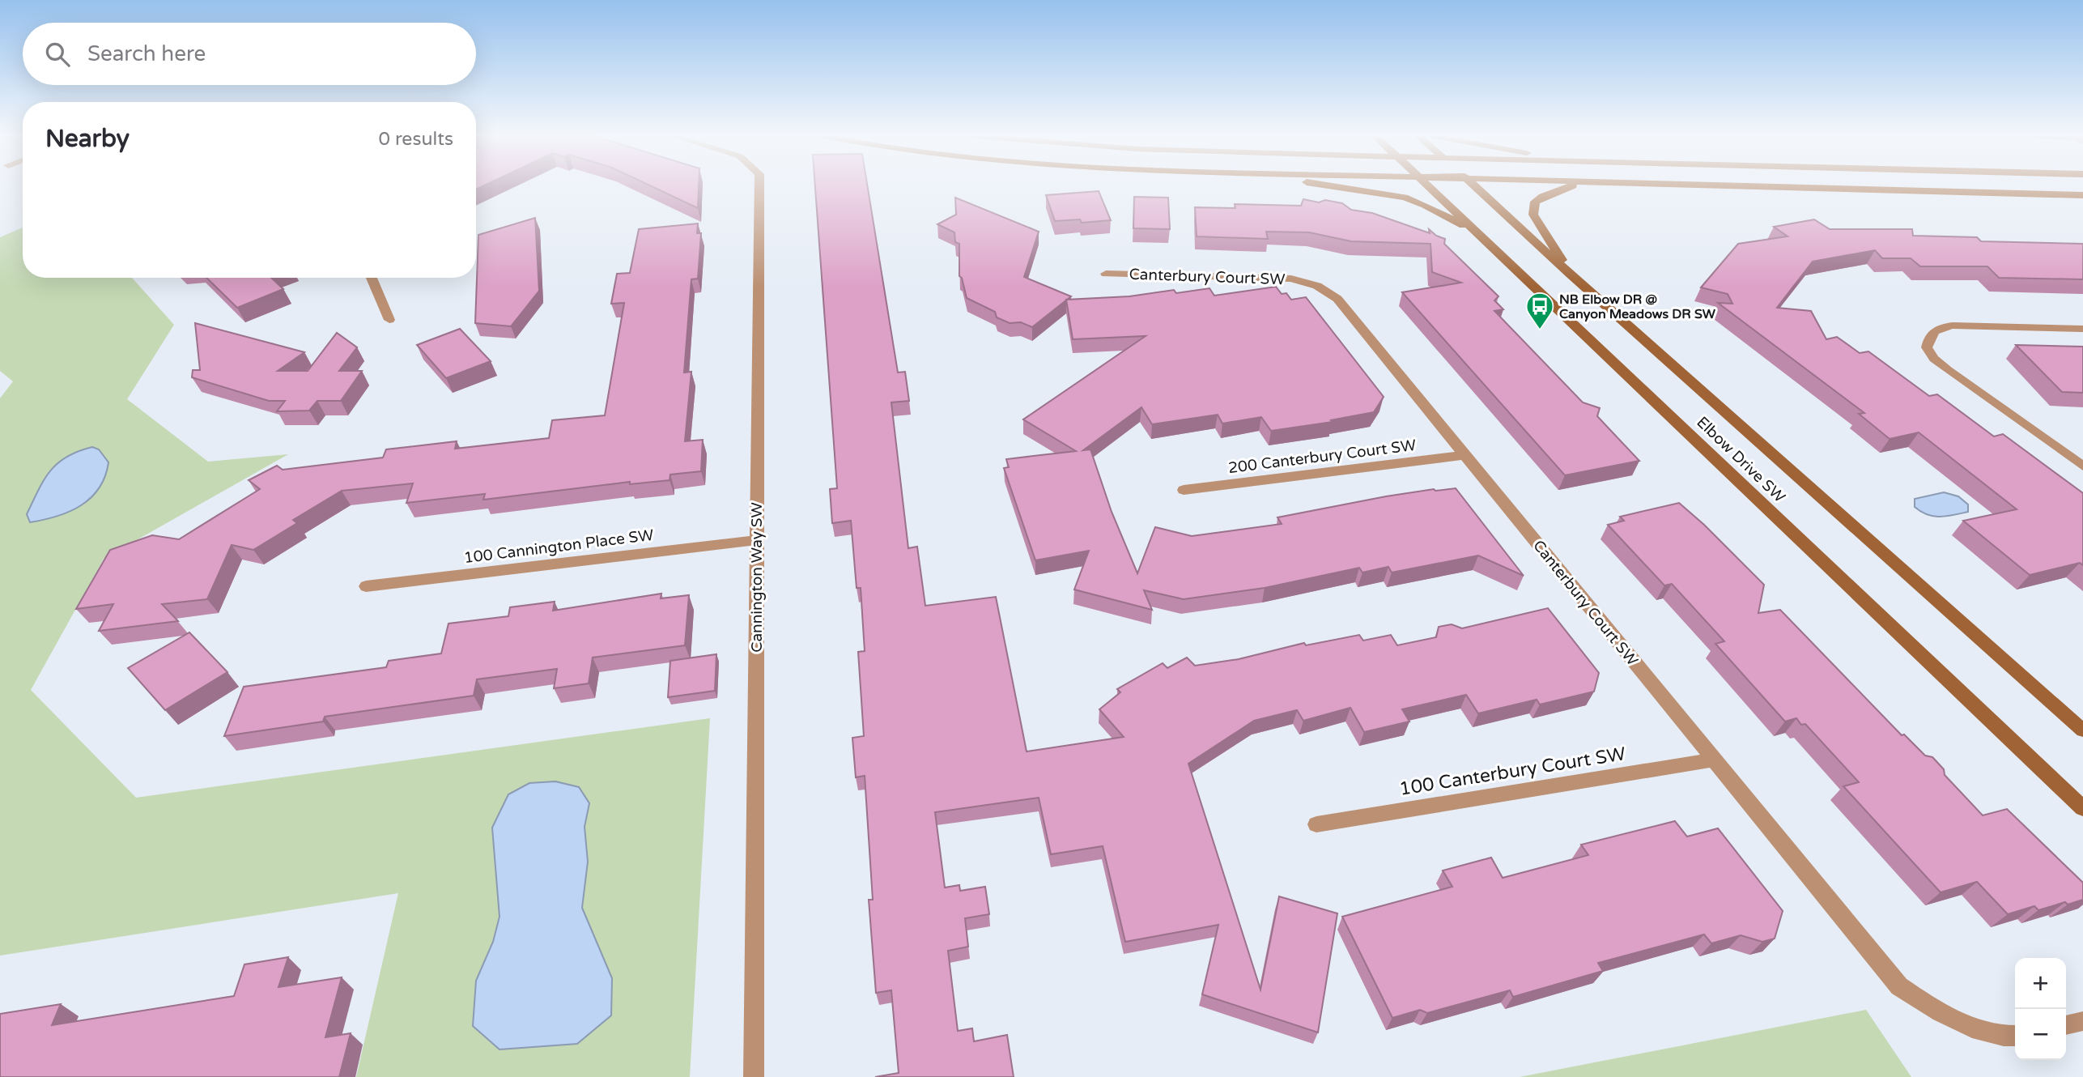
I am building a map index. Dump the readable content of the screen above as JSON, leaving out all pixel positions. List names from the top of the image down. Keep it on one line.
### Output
{"streets":{"main road":["Elbow Drive SW"],"street":["Canterbury Court SW","200 Canterbury Court SW","100 Cannington Place SW","Cannington Way SW","100 Canterbury Court SW"]},"crossings":[["Canterbury Court SW","200 Canterbury Court SW"],["Canterbury Court SW","100 Canterbury Court SW"],["100 Cannington Place SW","Cannington Way SW"]],"places":{"bus stop":["NB Elbow DR @ Canyon Meadows DR SW"]},"page":{"search":"Search here","heading":["Nearby","0 results"],"map_buttons":["+","−"]}}
